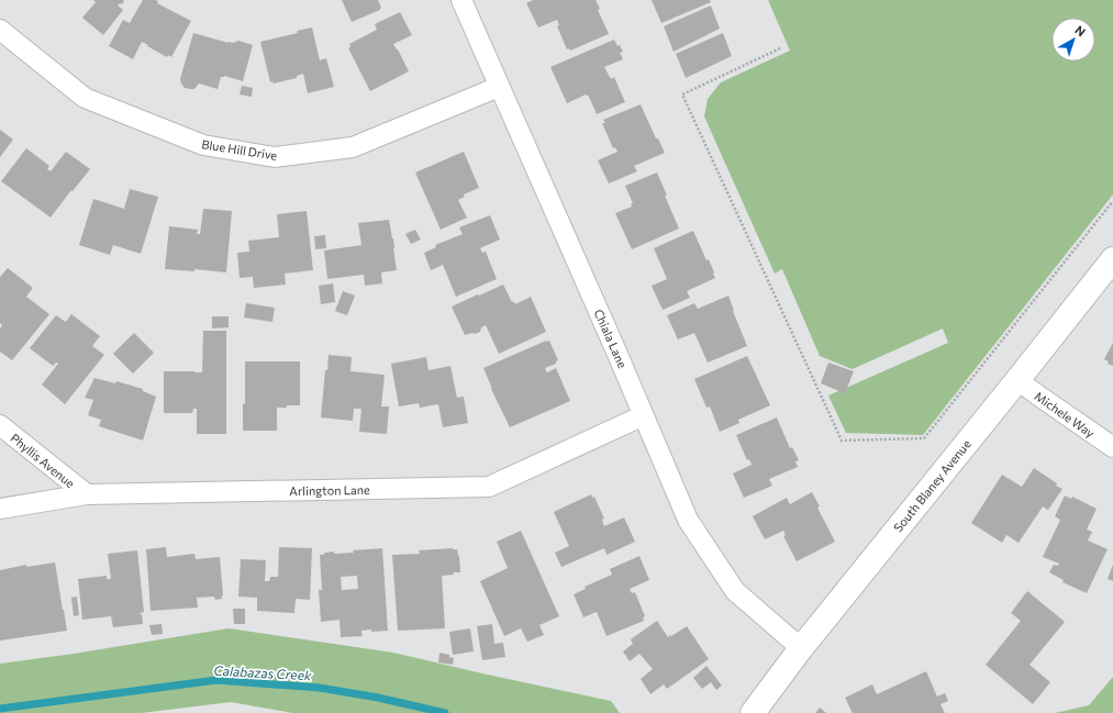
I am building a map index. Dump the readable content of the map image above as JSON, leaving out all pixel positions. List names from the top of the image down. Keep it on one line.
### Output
{"streets":{"street":["Blue Hill Drive","Chiala Lane","Michele Way","Phyllis Avenue","South Blaney Avenue","Arlington Lane"]},"crossings":[["Blue Hill Drive","Chiala Lane"],["Chiala Lane","South Blaney Avenue"],["Chiala Lane","Arlington Lane"],["Michele Way","South Blaney Avenue"],["Phyllis Avenue","Arlington Lane"]],"water":["Calabazas Creek"],"north":"top right"}
